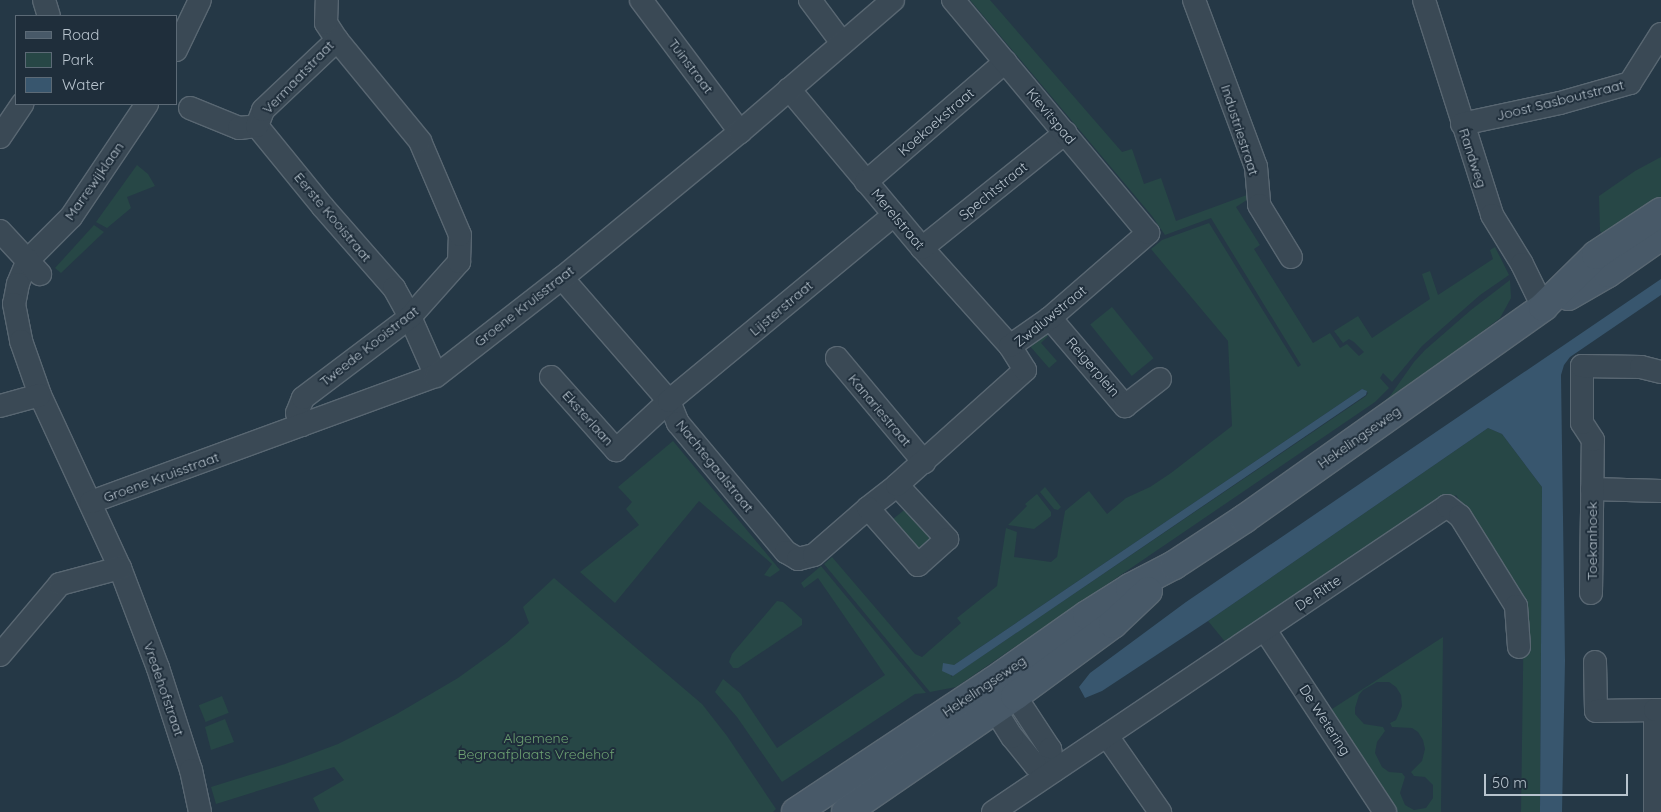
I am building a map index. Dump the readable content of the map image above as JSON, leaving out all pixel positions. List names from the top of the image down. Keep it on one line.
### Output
{"streets":{"street":["Tuinstraat","Vermaatstraat","Joost Sasboutstraat","Kievitspad","Koekoekstraat","Industriestraat","Randweg","Marrewijklaan","Spechtstraat","Eerste Kooistraat","Merelstraat","Groene Kruisstraat","Lijsterstraat","Zwaluwstraat","Tweede Kooistraat","Reigerplein","Kanariestraat","Eksterlaan","Hekelingseweg","Nachtegaalstraat","Toekanhoek","De Ritte","Vredehofstraat","De Wetering"]},"crossings":[["Tuinstraat","Groene Kruisstraat"],["Vermaatstraat","Eerste Kooistraat"],["Vermaatstraat","Tweede Kooistraat"],["Joost Sasboutstraat","Randweg"],["Kievitspad","Koekoekstraat"],["Kievitspad","Spechtstraat"],["Kievitspad","Zwaluwstraat"],["Koekoekstraat","Merelstraat"],["Randweg","Hekelingseweg"],["Marrewijklaan","Groene Kruisstraat"],["Marrewijklaan","Vredehofstraat"],["Spechtstraat","Merelstraat"],["Eerste Kooistraat","Groene Kruisstraat"],["Eerste Kooistraat","Tweede Kooistraat"],["Merelstraat","Groene Kruisstraat"],["Merelstraat","Lijsterstraat"],["Merelstraat","Zwaluwstraat"],["Groene Kruisstraat","Tweede Kooistraat"],["Groene Kruisstraat","Nachtegaalstraat"],["Groene Kruisstraat","Vredehofstraat"],["Lijsterstraat","Eksterlaan"],["Lijsterstraat","Nachtegaalstraat"],["Zwaluwstraat","Reigerplein"],["Zwaluwstraat","Kanariestraat"],["Zwaluwstraat","Nachtegaalstraat"],["Eksterlaan","Nachtegaalstraat"],["De Ritte","De Wetering"]],"parks":["Algemene Begraafplaats Vredehof"],"legend":["Road","Park","Water"],"scale_bar":"50 m"}
